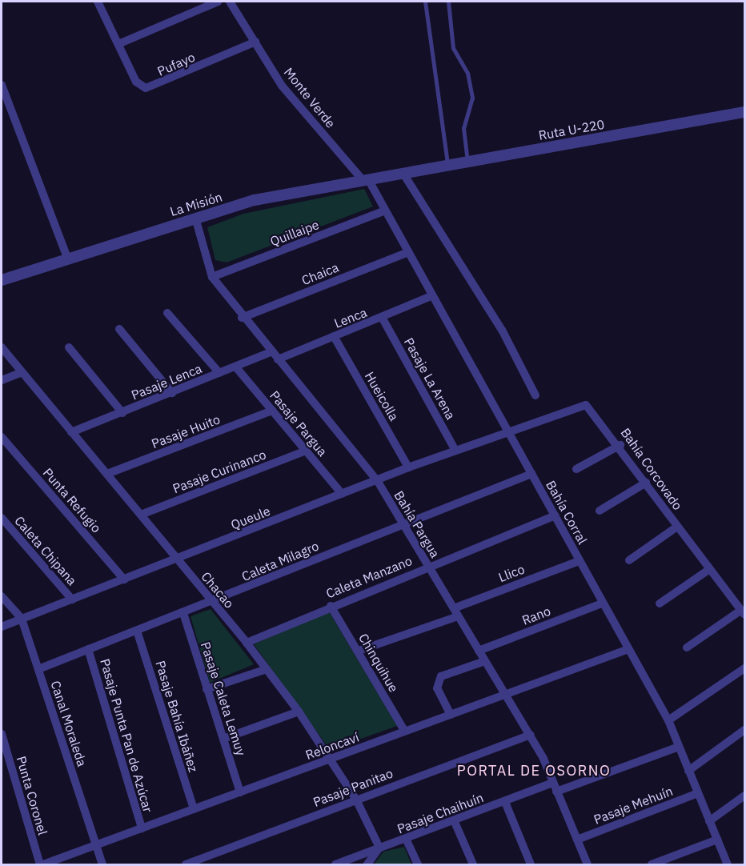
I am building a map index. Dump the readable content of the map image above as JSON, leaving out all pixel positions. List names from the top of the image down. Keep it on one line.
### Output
{"streets":{"street":["Pufayo","Monte Verde","Ruta U-220","La Misión","Quillaipe","Chaica","Lenca","Pasaje La Arena","Pasaje Lenca","Hueicolla","Pasaje Pargua","Pasaje Huito","Bahía Corcovado","Pasaje Curinanco","Punta Refugio","Bahía Corral","Queule","Bahía Pargua","Caleta Chipana","Caleta Milagro","Llico","Caleta Manzano","Chacao","Rano","Chinquihue","Pasaje Caleta Lemuy","Pasaje Bahía Ibáñez","Canal Moraleda","Pasaje Punta Pan de Azúcar","Reloncaví","Pasaje Panitao","Punta Coronel","Pasaje Mehuín","Pasaje Chaihuín"]},"crossings":[["Pufayo","Monte Verde"],["Monte Verde","La Misión"],["Monte Verde","Bahía Corral"],["Ruta U-220","La Misión"],["La Misión","Bahía Corral"],["La Misión","Bahía Pargua"],["Quillaipe","Bahía Corral"],["Quillaipe","Bahía Pargua"],["Chaica","Bahía Corral"],["Chaica","Bahía Pargua"],["Lenca","Pasaje La Arena"],["Lenca","Hueicolla"],["Lenca","Bahía Corral"],["Lenca","Bahía Pargua"],["Pasaje La Arena","Queule"],["Pasaje Lenca","Pasaje Pargua"],["Pasaje Lenca","Bahía Pargua"],["Pasaje Lenca","Chacao"],["Hueicolla","Queule"],["Pasaje Pargua","Pasaje Huito"],["Pasaje Pargua","Pasaje Curinanco"],["Pasaje Pargua","Queule"],["Pasaje Huito","Chacao"],["Bahía Corcovado","Bahía Corral"],["Bahía Corcovado","Queule"],["Pasaje Curinanco","Chacao"],["Punta Refugio","Queule"],["Bahía Corral","Queule"],["Bahía Corral","Caleta Milagro"],["Bahía Corral","Llico"],["Bahía Corral","Caleta Manzano"],["Bahía Corral","Rano"],["Bahía Corral","Reloncaví"],["Bahía Corral","Pasaje Mehuín"],["Queule","Bahía Pargua"],["Queule","Caleta Chipana"],["Queule","Chacao"],["Queule","Canal Moraleda"],["Bahía Pargua","Caleta Milagro"],["Bahía Pargua","Llico"],["Bahía Pargua","Caleta Manzano"],["Bahía Pargua","Rano"],["Bahía Pargua","Reloncaví"],["Bahía Pargua","Pasaje Panitao"],["Bahía Pargua","Pasaje Mehuín"],["Bahía Pargua","Pasaje Chaihuín"],["Caleta Milagro","Chacao"],["Caleta Milagro","Pasaje Caleta Lemuy"],["Caleta Milagro","Pasaje Bahía Ibáñez"],["Caleta Milagro","Canal Moraleda"],["Caleta Milagro","Pasaje Punta Pan de Azúcar"],["Llico","Chinquihue"],["Caleta Manzano","Chacao"],["Caleta Manzano","Chinquihue"],["Chacao","Reloncaví"],["Chacao","Pasaje Panitao"],["Chacao","Pasaje Chaihuín"],["Chinquihue","Reloncaví"],["Pasaje Caleta Lemuy","Reloncaví"],["Pasaje Bahía Ibáñez","Reloncaví"],["Canal Moraleda","Reloncaví"],["Pasaje Punta Pan de Azúcar","Reloncaví"],["Reloncaví","Punta Coronel"]],"districts":["PORTAL DE OSORNO"]}
